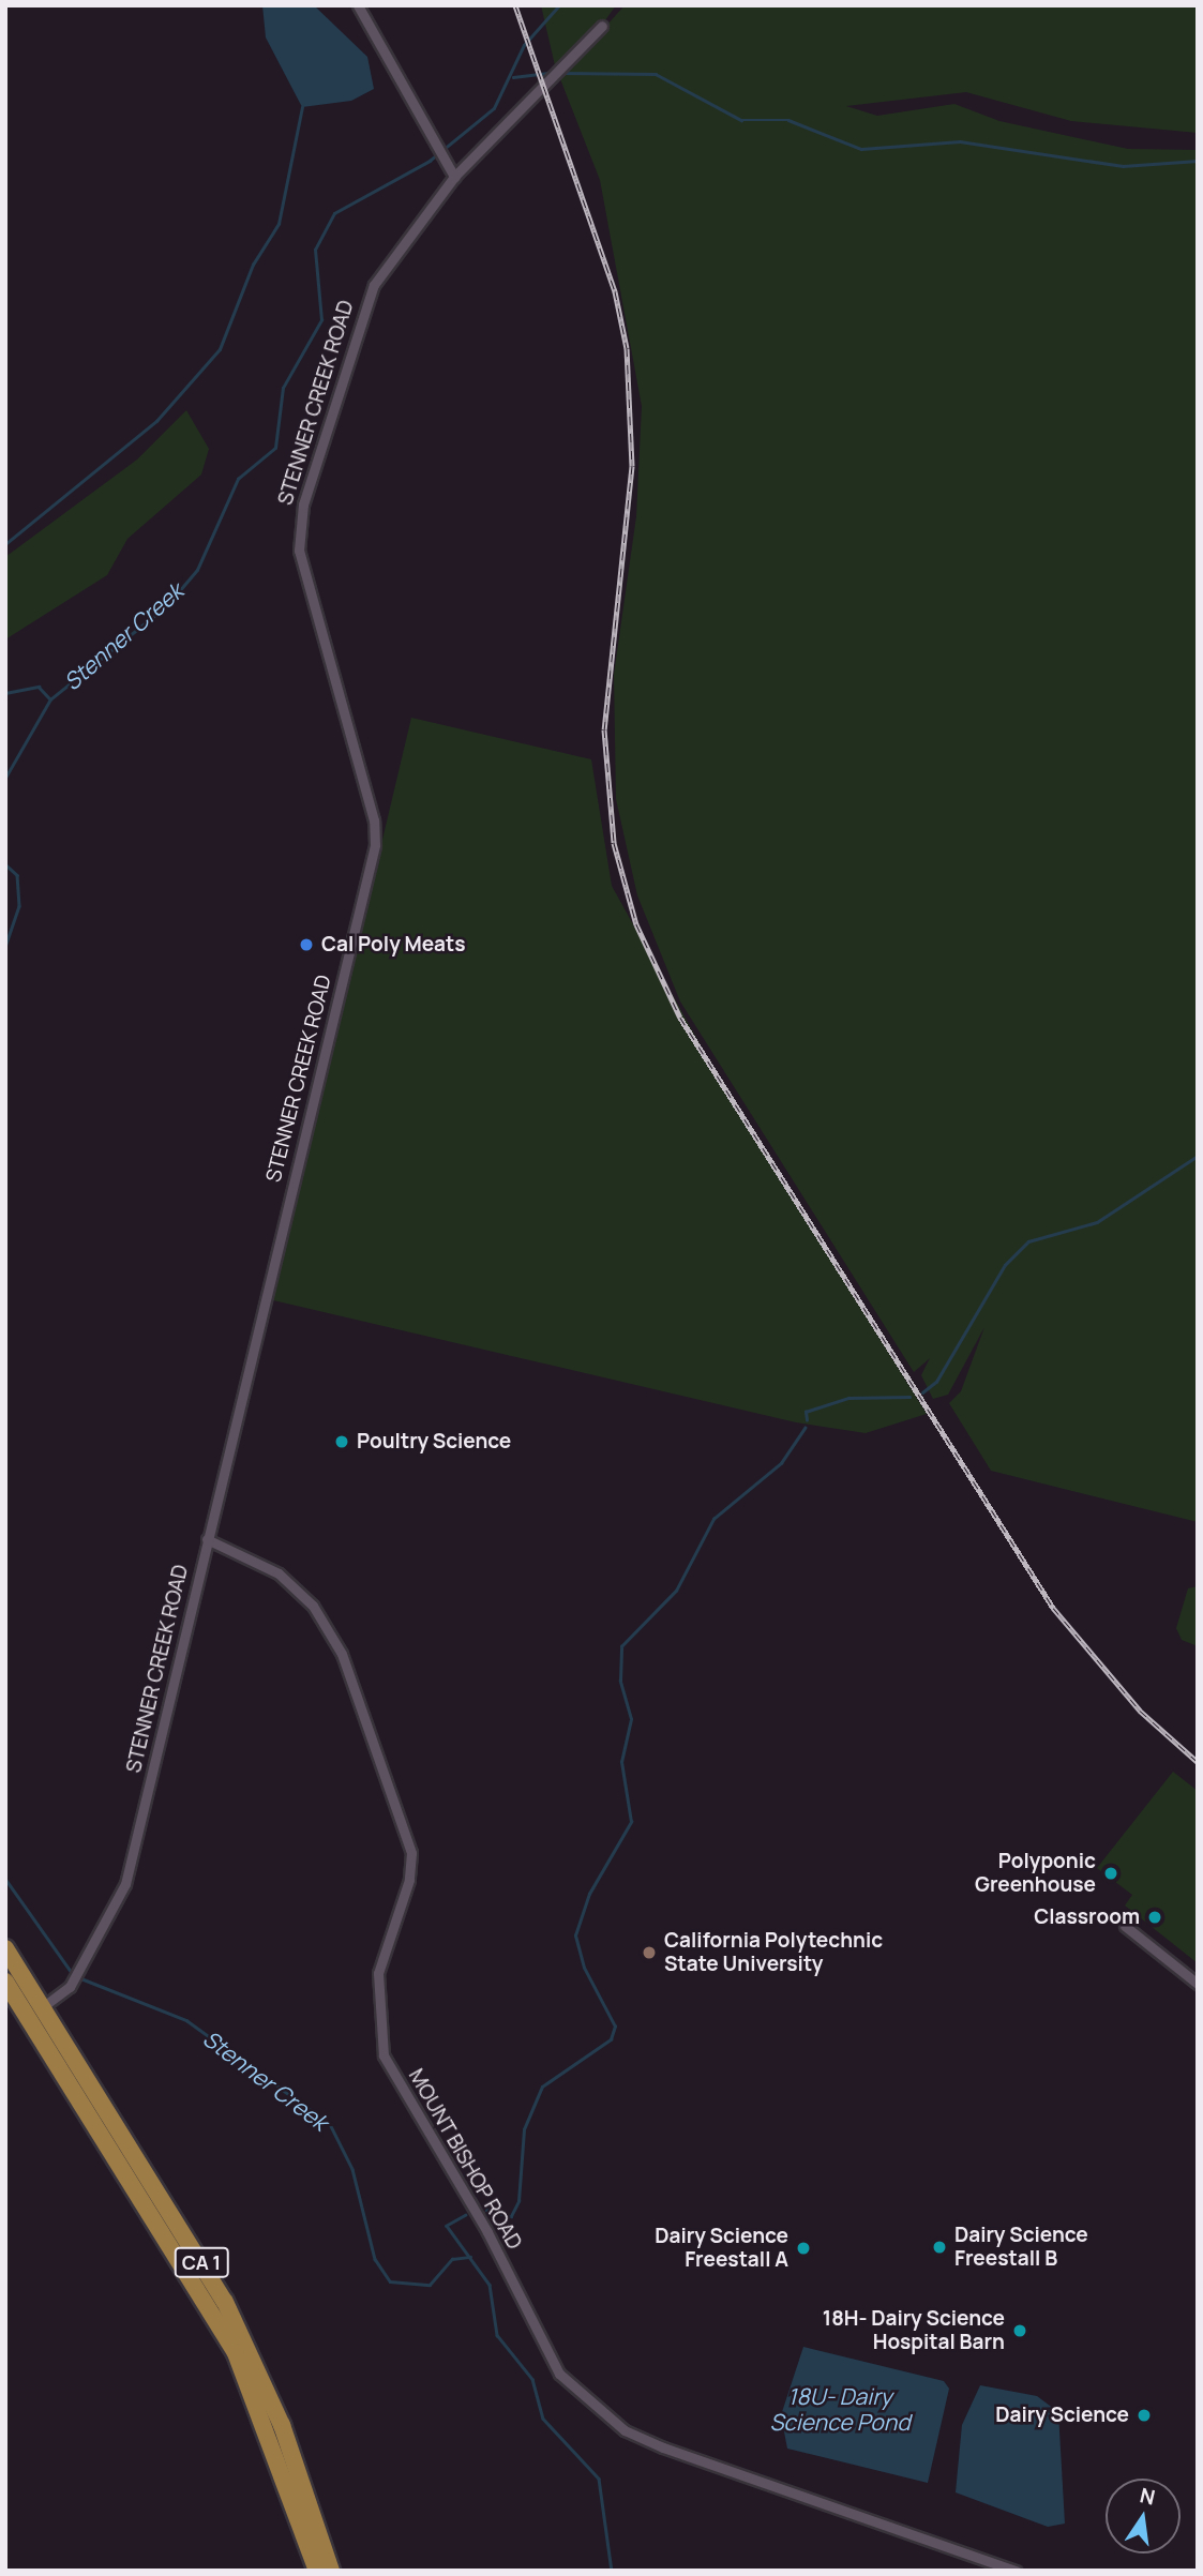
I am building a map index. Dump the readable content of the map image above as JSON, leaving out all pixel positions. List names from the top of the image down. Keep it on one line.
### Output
{"streets":{"highway":["CA 1"],"street":["STENNER CREEK ROAD","MOUNT BISHOP ROAD"]},"crossings":[["STENNER CREEK ROAD","MOUNT BISHOP ROAD"],["STENNER CREEK ROAD","CA 1"]],"water":["Stenner Creek","18U- Dairy Science Pond"],"places":["Cal Poly Meats","Poultry Science","Polyponic Greenhouse","Classroom","California Polytechnic State University","Dairy Science Freestall B","Dairy Science Freestall A","18H- Dairy Science Hospital Barn","Dairy Science"],"north":"top"}
